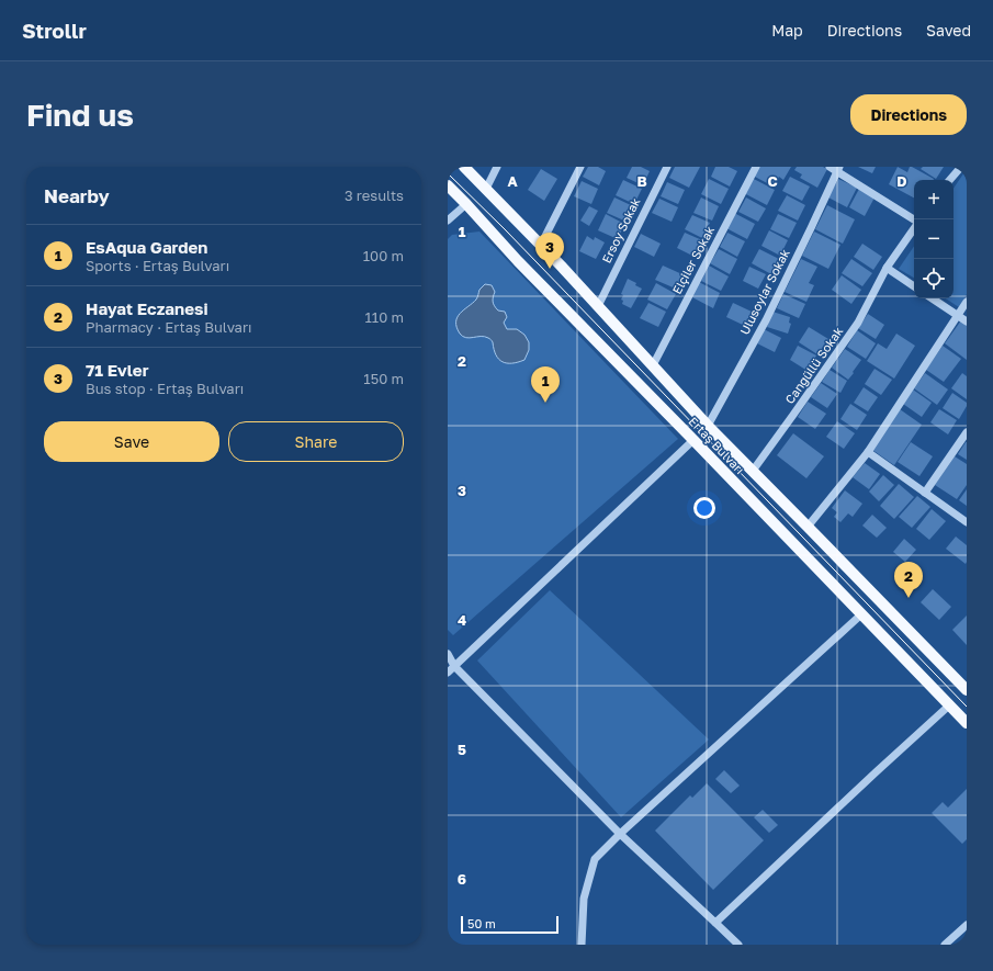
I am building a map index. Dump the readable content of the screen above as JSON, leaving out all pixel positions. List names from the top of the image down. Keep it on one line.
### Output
{"streets":{"main road":["Ertaş Bulvarı"],"street":["Ersoy Sokak","Elçiler Sokak","Ulusoylar Sokak","Cangüllü Sokak"]},"crossings":[["Ersoy Sokak","Ertaş Bulvarı"],["Elçiler Sokak","Ertaş Bulvarı"],["Ulusoylar Sokak","Ertaş Bulvarı"],["Cangüllü Sokak","Ertaş Bulvarı"]],"scale_bar":"50 m","page":{"header":"Strollr","nav":["Map","Directions","Saved"],"buttons":["Directions",["Save","Share"]],"title":"Find us","heading":["Nearby","3 results"],"map_buttons":["+","−"],"list":[{"mark":"1","name":"EsAqua Garden","note":"Sports · Ertaş Bulvarı","value":"100 m"},{"mark":"2","name":"Hayat Eczanesi","note":"Pharmacy · Ertaş Bulvarı","value":"110 m"},{"mark":"3","name":"71 Evler","note":"Bus stop · Ertaş Bulvarı","value":"150 m"}],"pins":["3","1","2"],"scale":"50 m"},"grid":{"columns":["A","B","C","D"],"rows":["1","2","3","4","5","6"]}}
